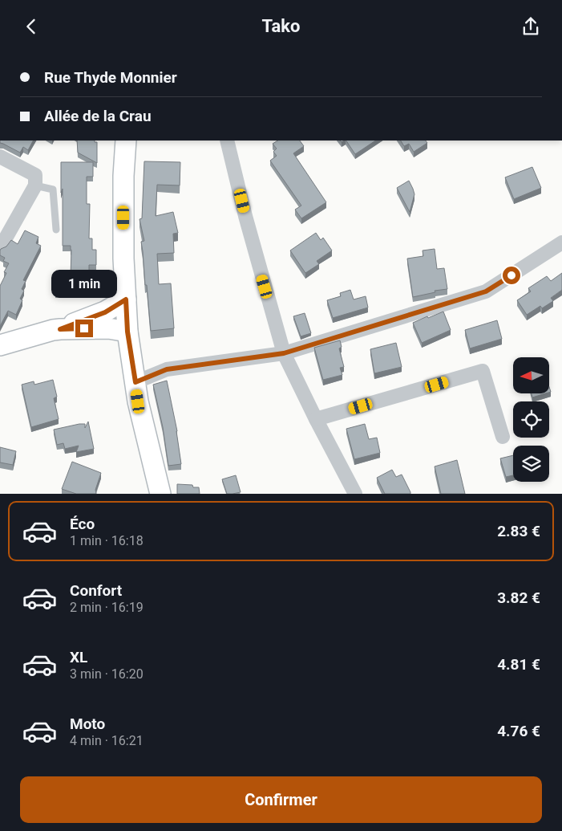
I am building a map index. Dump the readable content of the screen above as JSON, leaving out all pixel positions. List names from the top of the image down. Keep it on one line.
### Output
{"north":"left","page":{"header":"Tako","banner":["Rue Thyde Monnier","Allée de la Crau"],"bubble":"1 min","list":[{"name":"Éco","note":"1 min · 16:18","value":"2.83 €"},{"name":"Confort","note":"2 min · 16:19","value":"3.82 €"},{"name":"XL","note":"3 min · 16:20","value":"4.81 €"},{"name":"Moto","note":"4 min · 16:21","value":"4.76 €"}],"buttons":"Confirmer"}}
